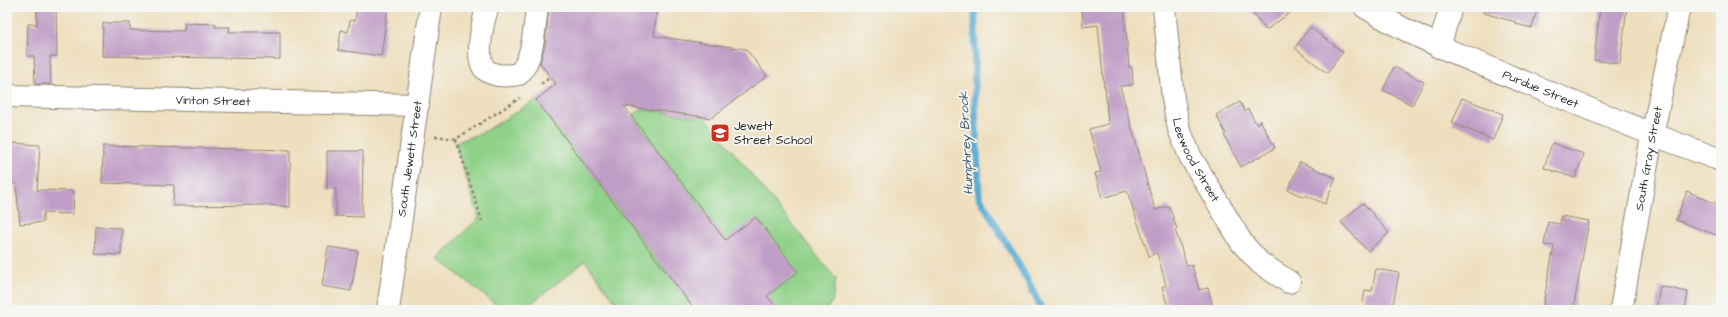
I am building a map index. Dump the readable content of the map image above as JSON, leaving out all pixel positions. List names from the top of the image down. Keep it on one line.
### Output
{"streets":{"street":["Purdue Street","Vinton Street","South Gray Street","South Jewett Street","Leewood Street"]},"crossings":[["Purdue Street","South Gray Street"],["Vinton Street","South Jewett Street"]],"water":["Humphrey Brook"],"places":{"school or university":["Jewett Street School"]}}
